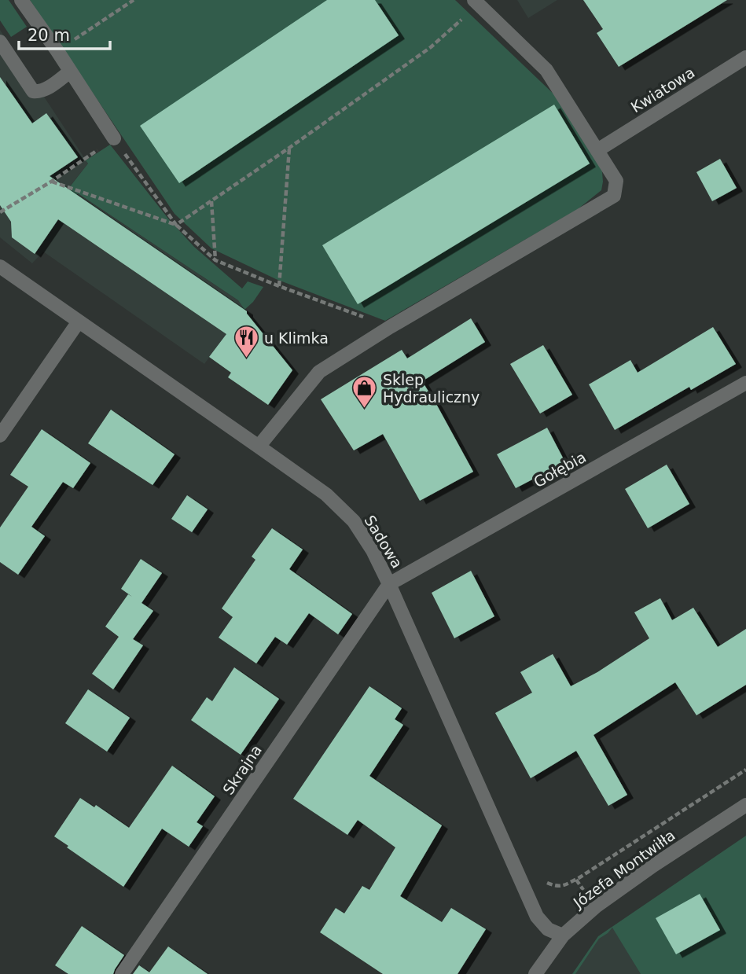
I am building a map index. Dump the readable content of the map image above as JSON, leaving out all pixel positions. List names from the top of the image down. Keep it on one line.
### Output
{"streets":{"street":["Kwiatowa","Gołębia","Sadowa","Skrajna","Józefa Montwiłła"]},"crossings":[["Gołębia","Sadowa"],["Gołębia","Skrajna"],["Sadowa","Skrajna"],["Sadowa","Józefa Montwiłła"]],"places":{"restaurant":["u Klimka"],"shop":["Sklep Hydrauliczny"]},"scale_bar":"20 m"}
